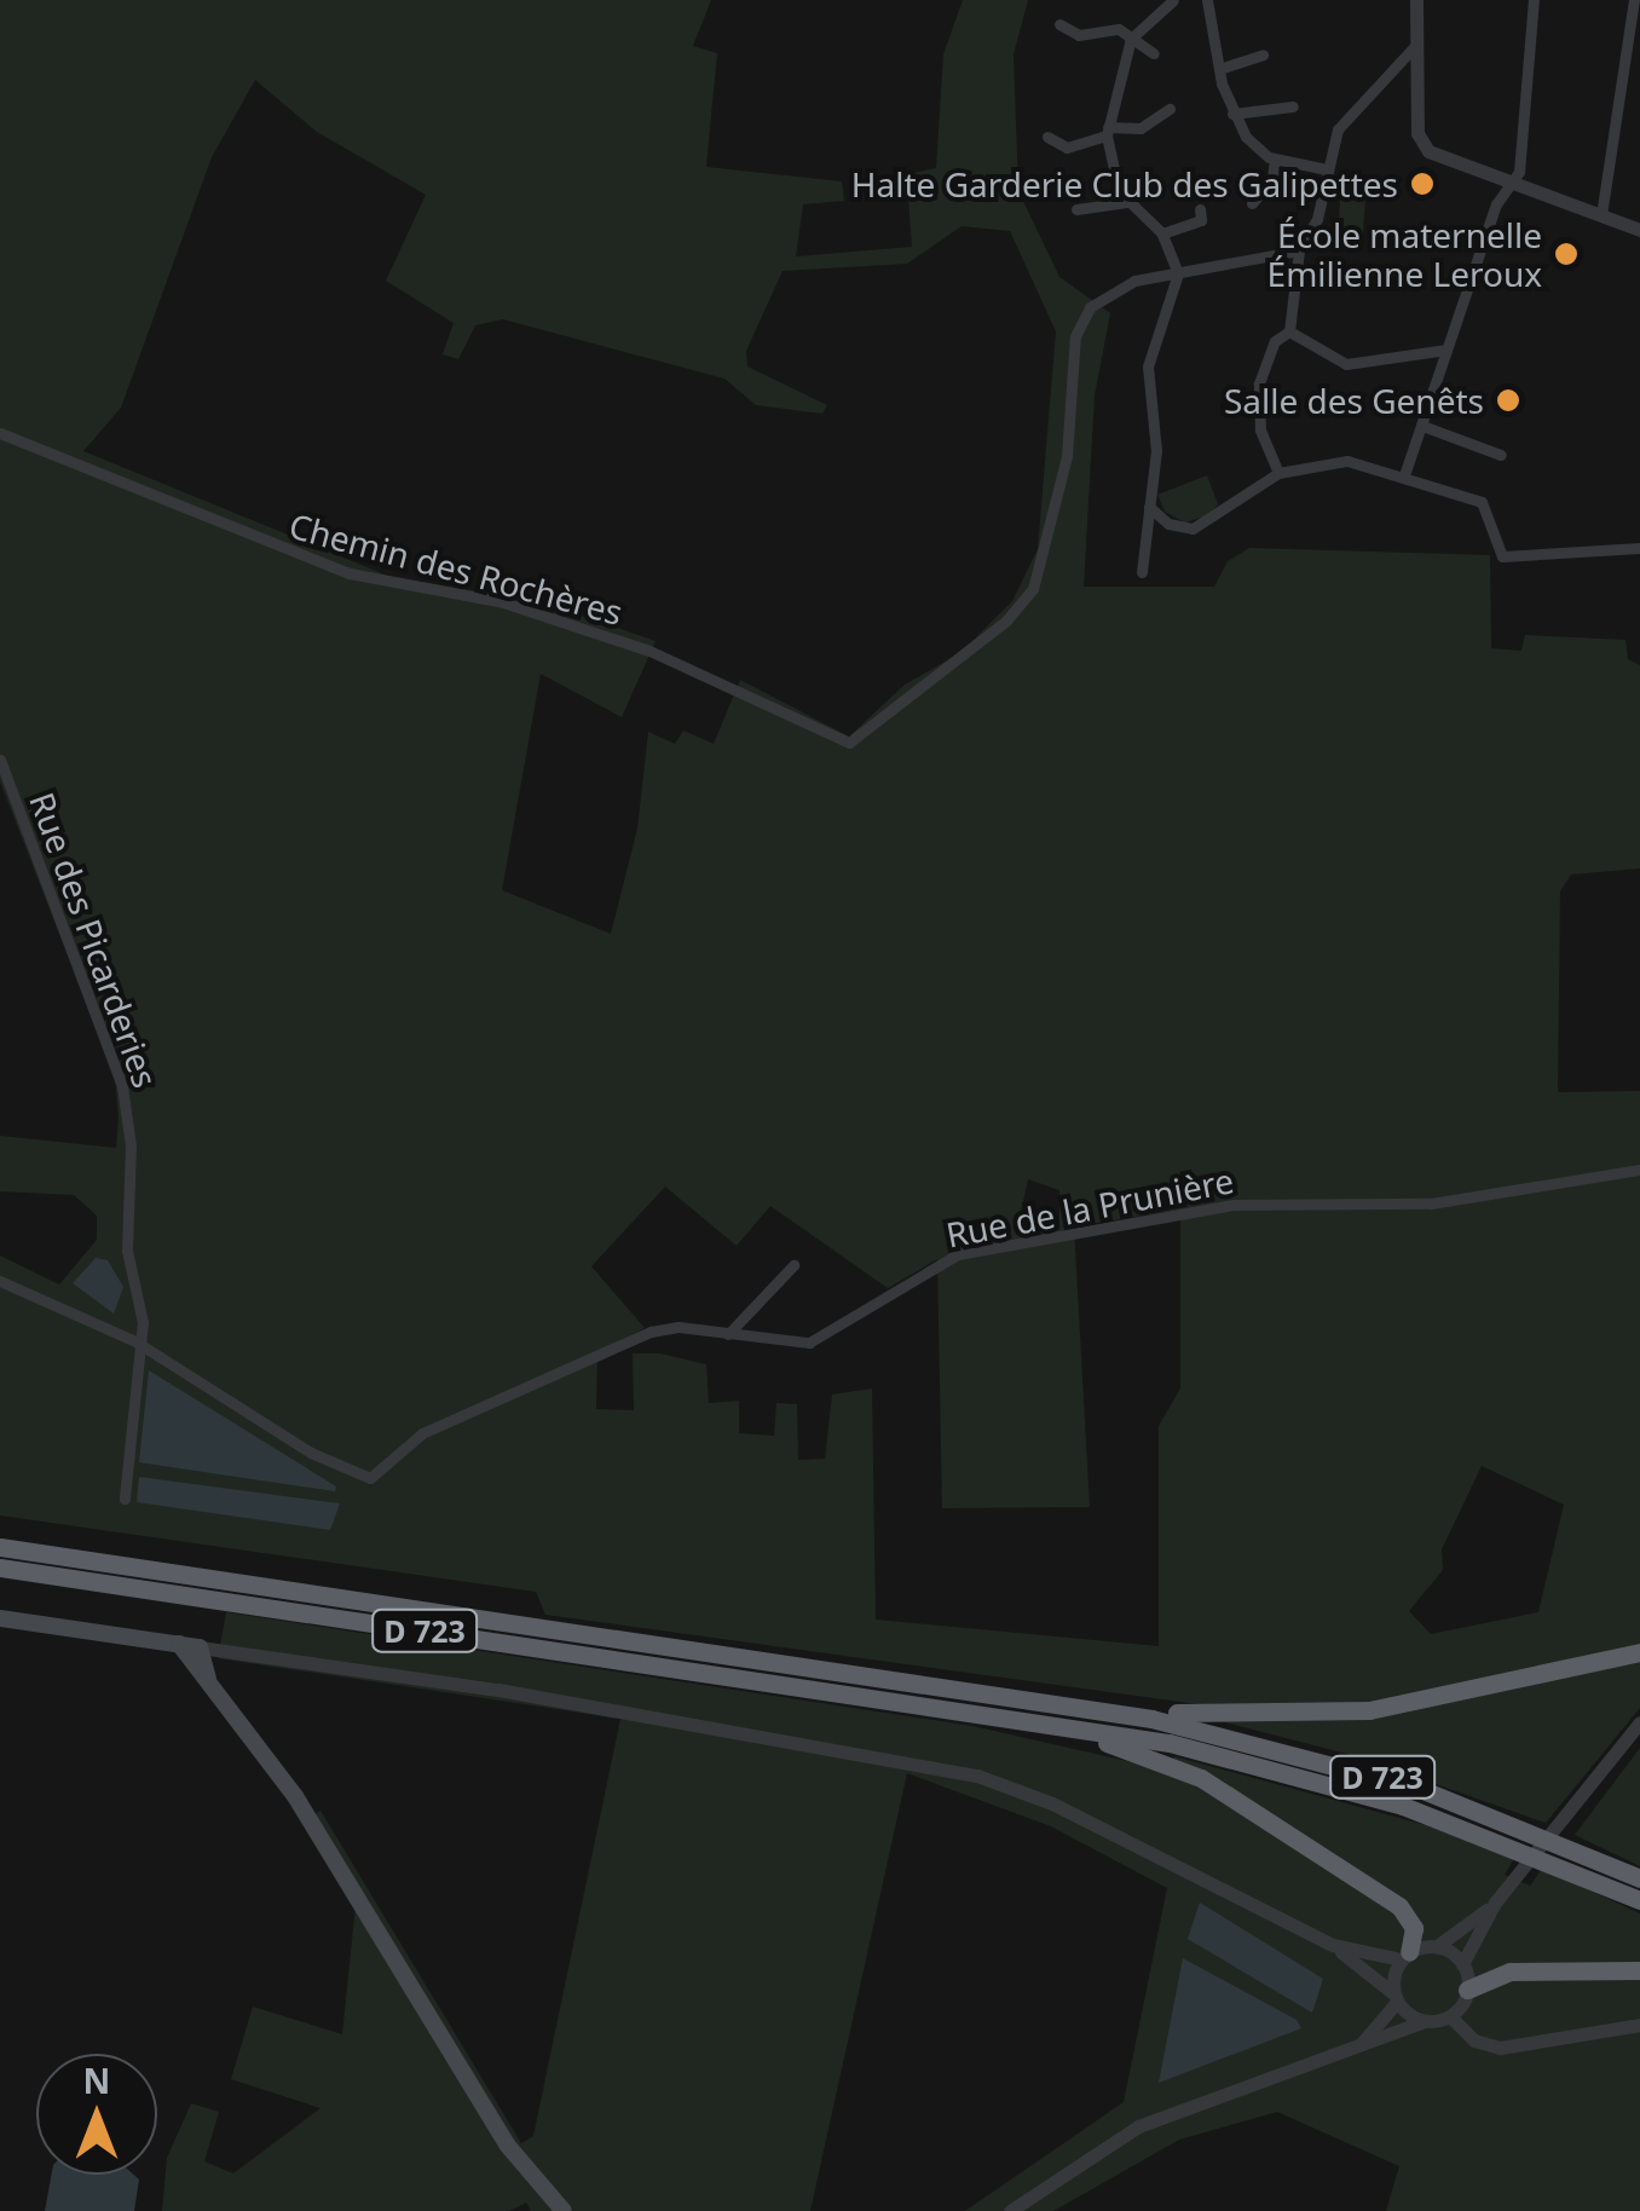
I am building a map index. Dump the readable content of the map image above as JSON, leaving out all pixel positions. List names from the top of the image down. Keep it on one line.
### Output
{"streets":{"highway":["D 723"],"street":["Chemin des Rochères","Rue des Picarderies","Rue de la Prunière"]},"crossings":[["Rue des Picarderies","Rue de la Prunière"]],"places":["Halte Garderie Club des Galipettes","École maternelle Émilienne Leroux","Salle des Genêts"],"north":"top"}
